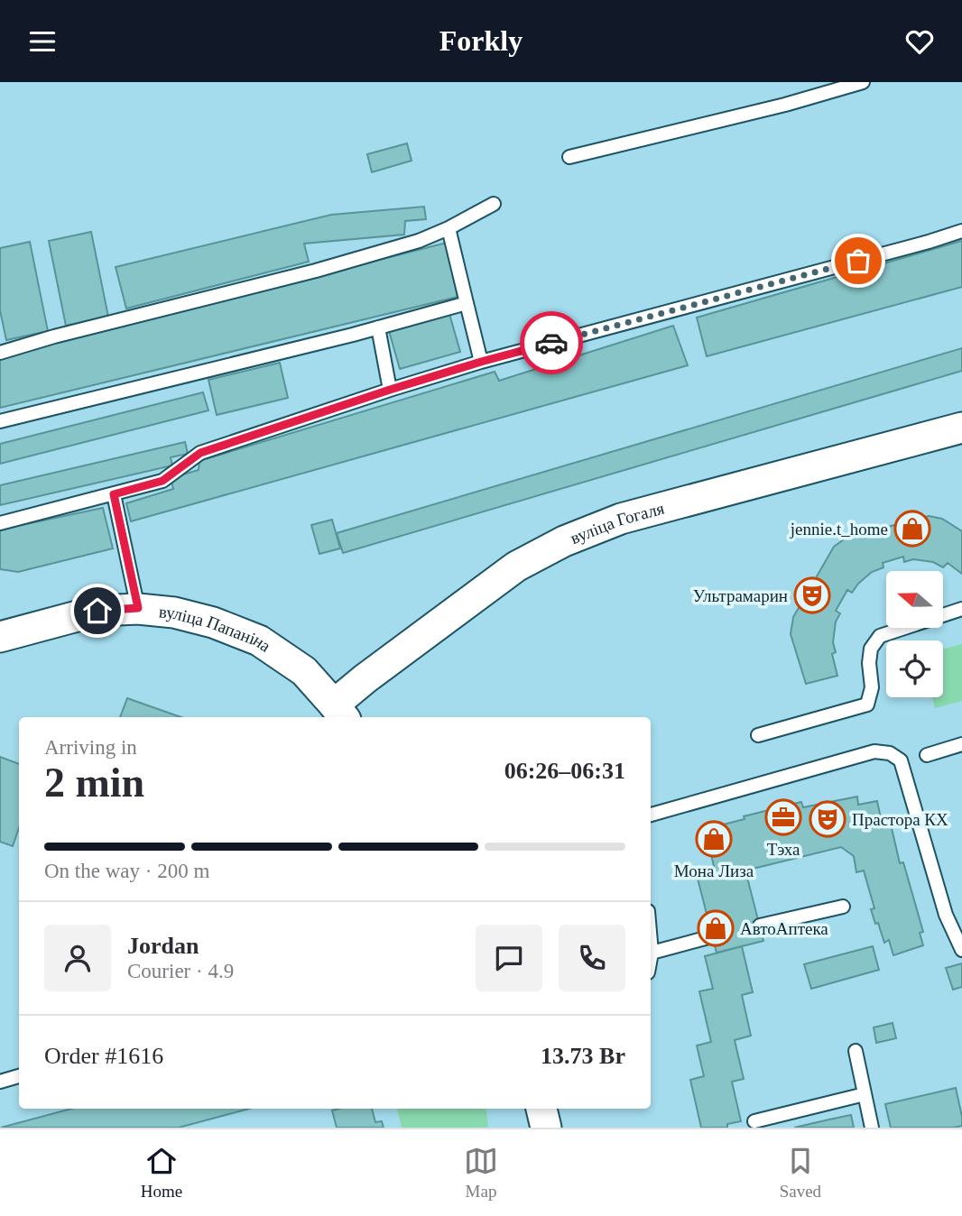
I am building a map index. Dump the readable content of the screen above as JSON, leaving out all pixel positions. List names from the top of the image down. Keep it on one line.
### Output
{"streets":{"street":["вуліца Гогаля","вуліца Папаніна"]},"crossings":[["вуліца Гогаля","вуліца Папаніна"]],"places":{"shop":["jennie.t_home","Мона Лиза","АвтоАптека"],"theatre":["Ультрамарин","Прастора КХ"],"office":["Тэха"]},"north":"left","page":{"header":"Forkly","heading":["2 min","Arriving in","06:26–06:31"],"panel":["Jordan","Courier · 4.9","Order #1616","13.73 Br"],"bar":"On the way · 200 m","tabs":["Home","Map","Saved"]}}
